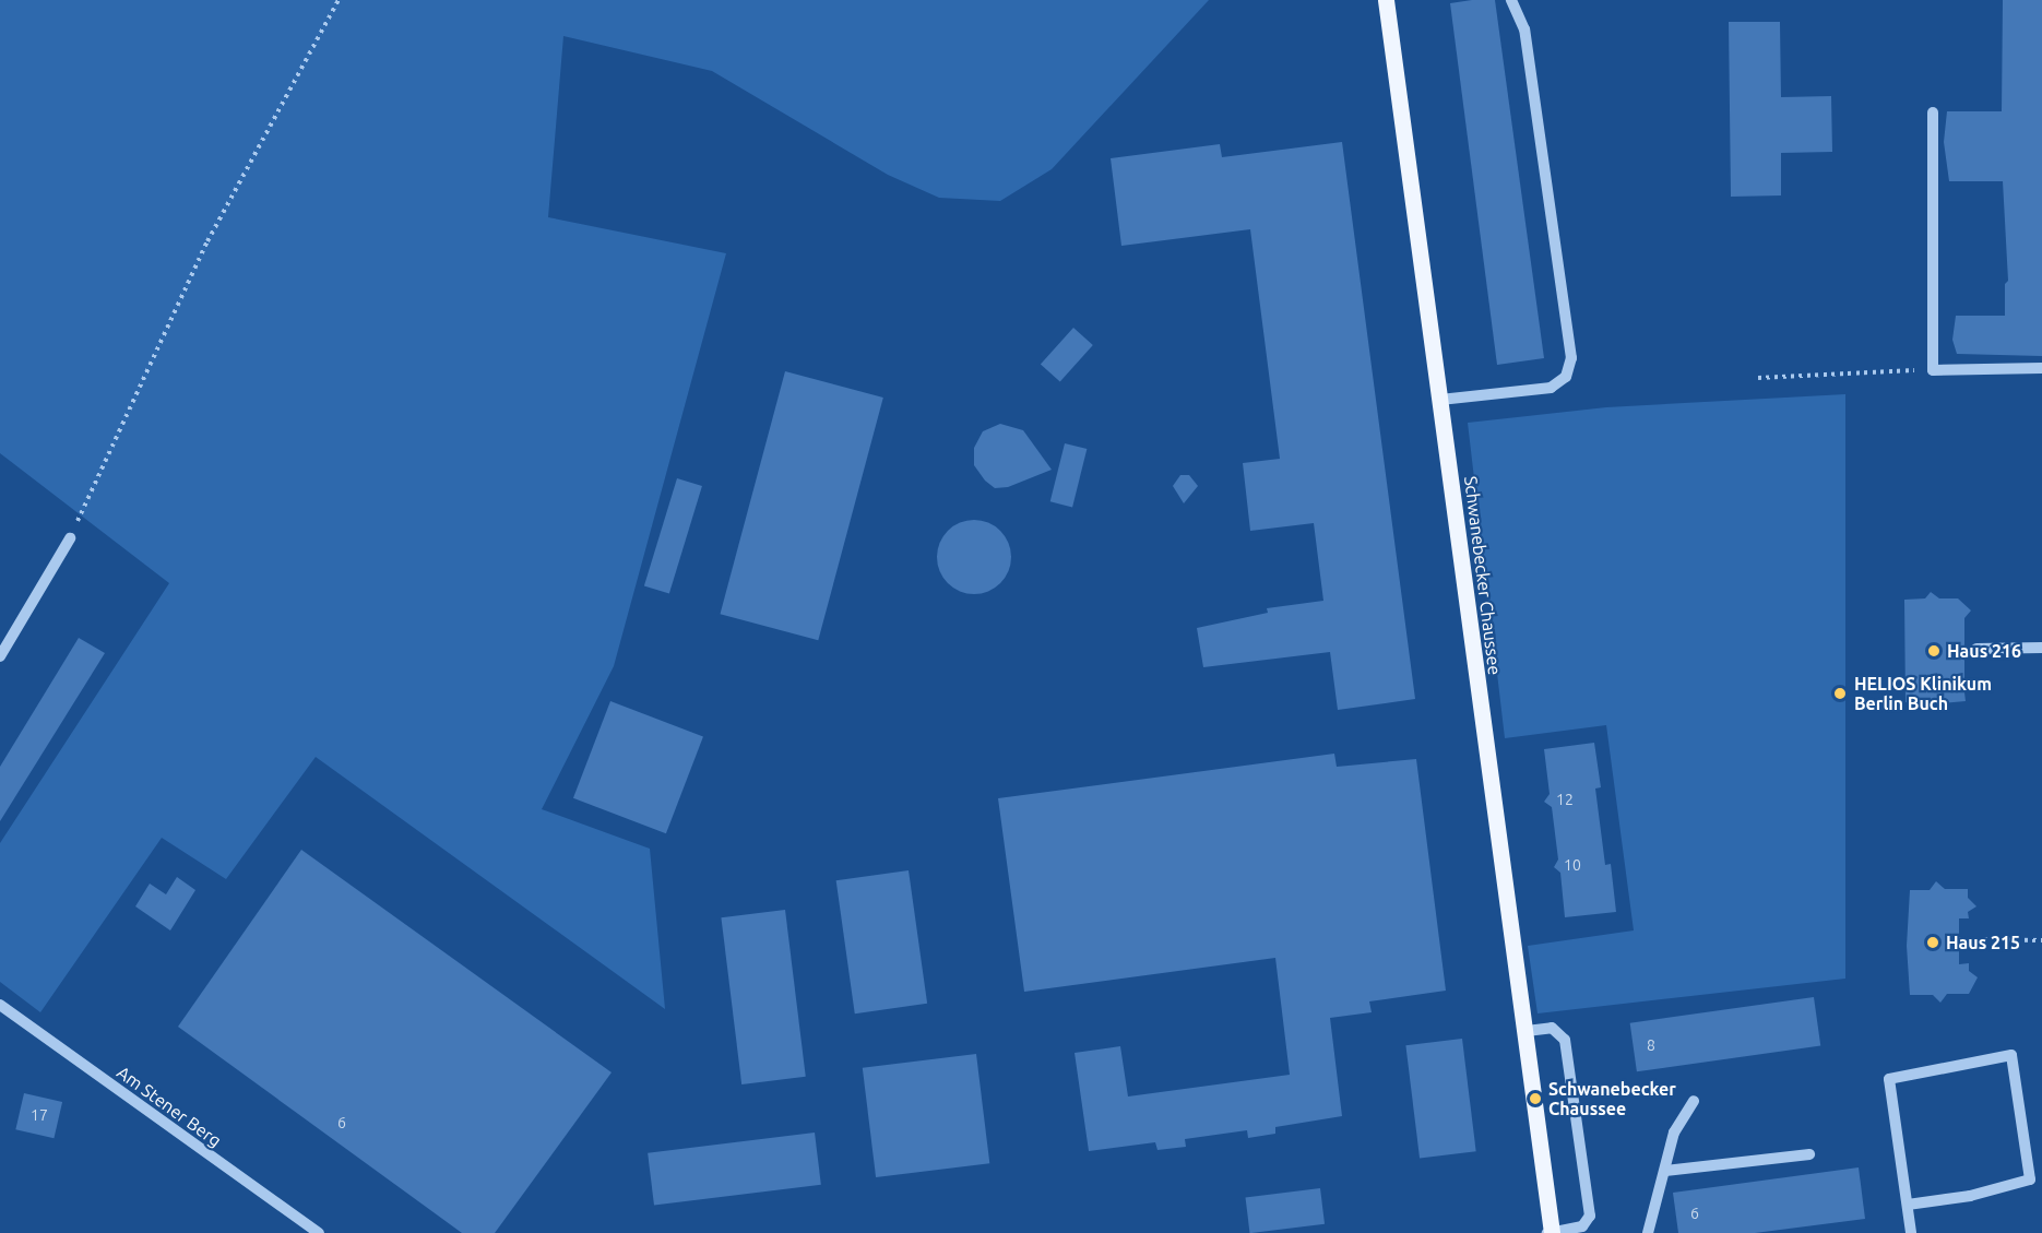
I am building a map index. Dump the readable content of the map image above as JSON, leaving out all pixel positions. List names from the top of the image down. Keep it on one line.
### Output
{"streets":{"main road":["Schwanebecker Chaussee"],"street":["Am Stener Berg"]},"places":["Haus 216","HELIOS Klinikum Berlin Buch","Haus 215","Schwanebecker Chaussee"],"house_numbers":["12","10","8","17","6","6"]}
